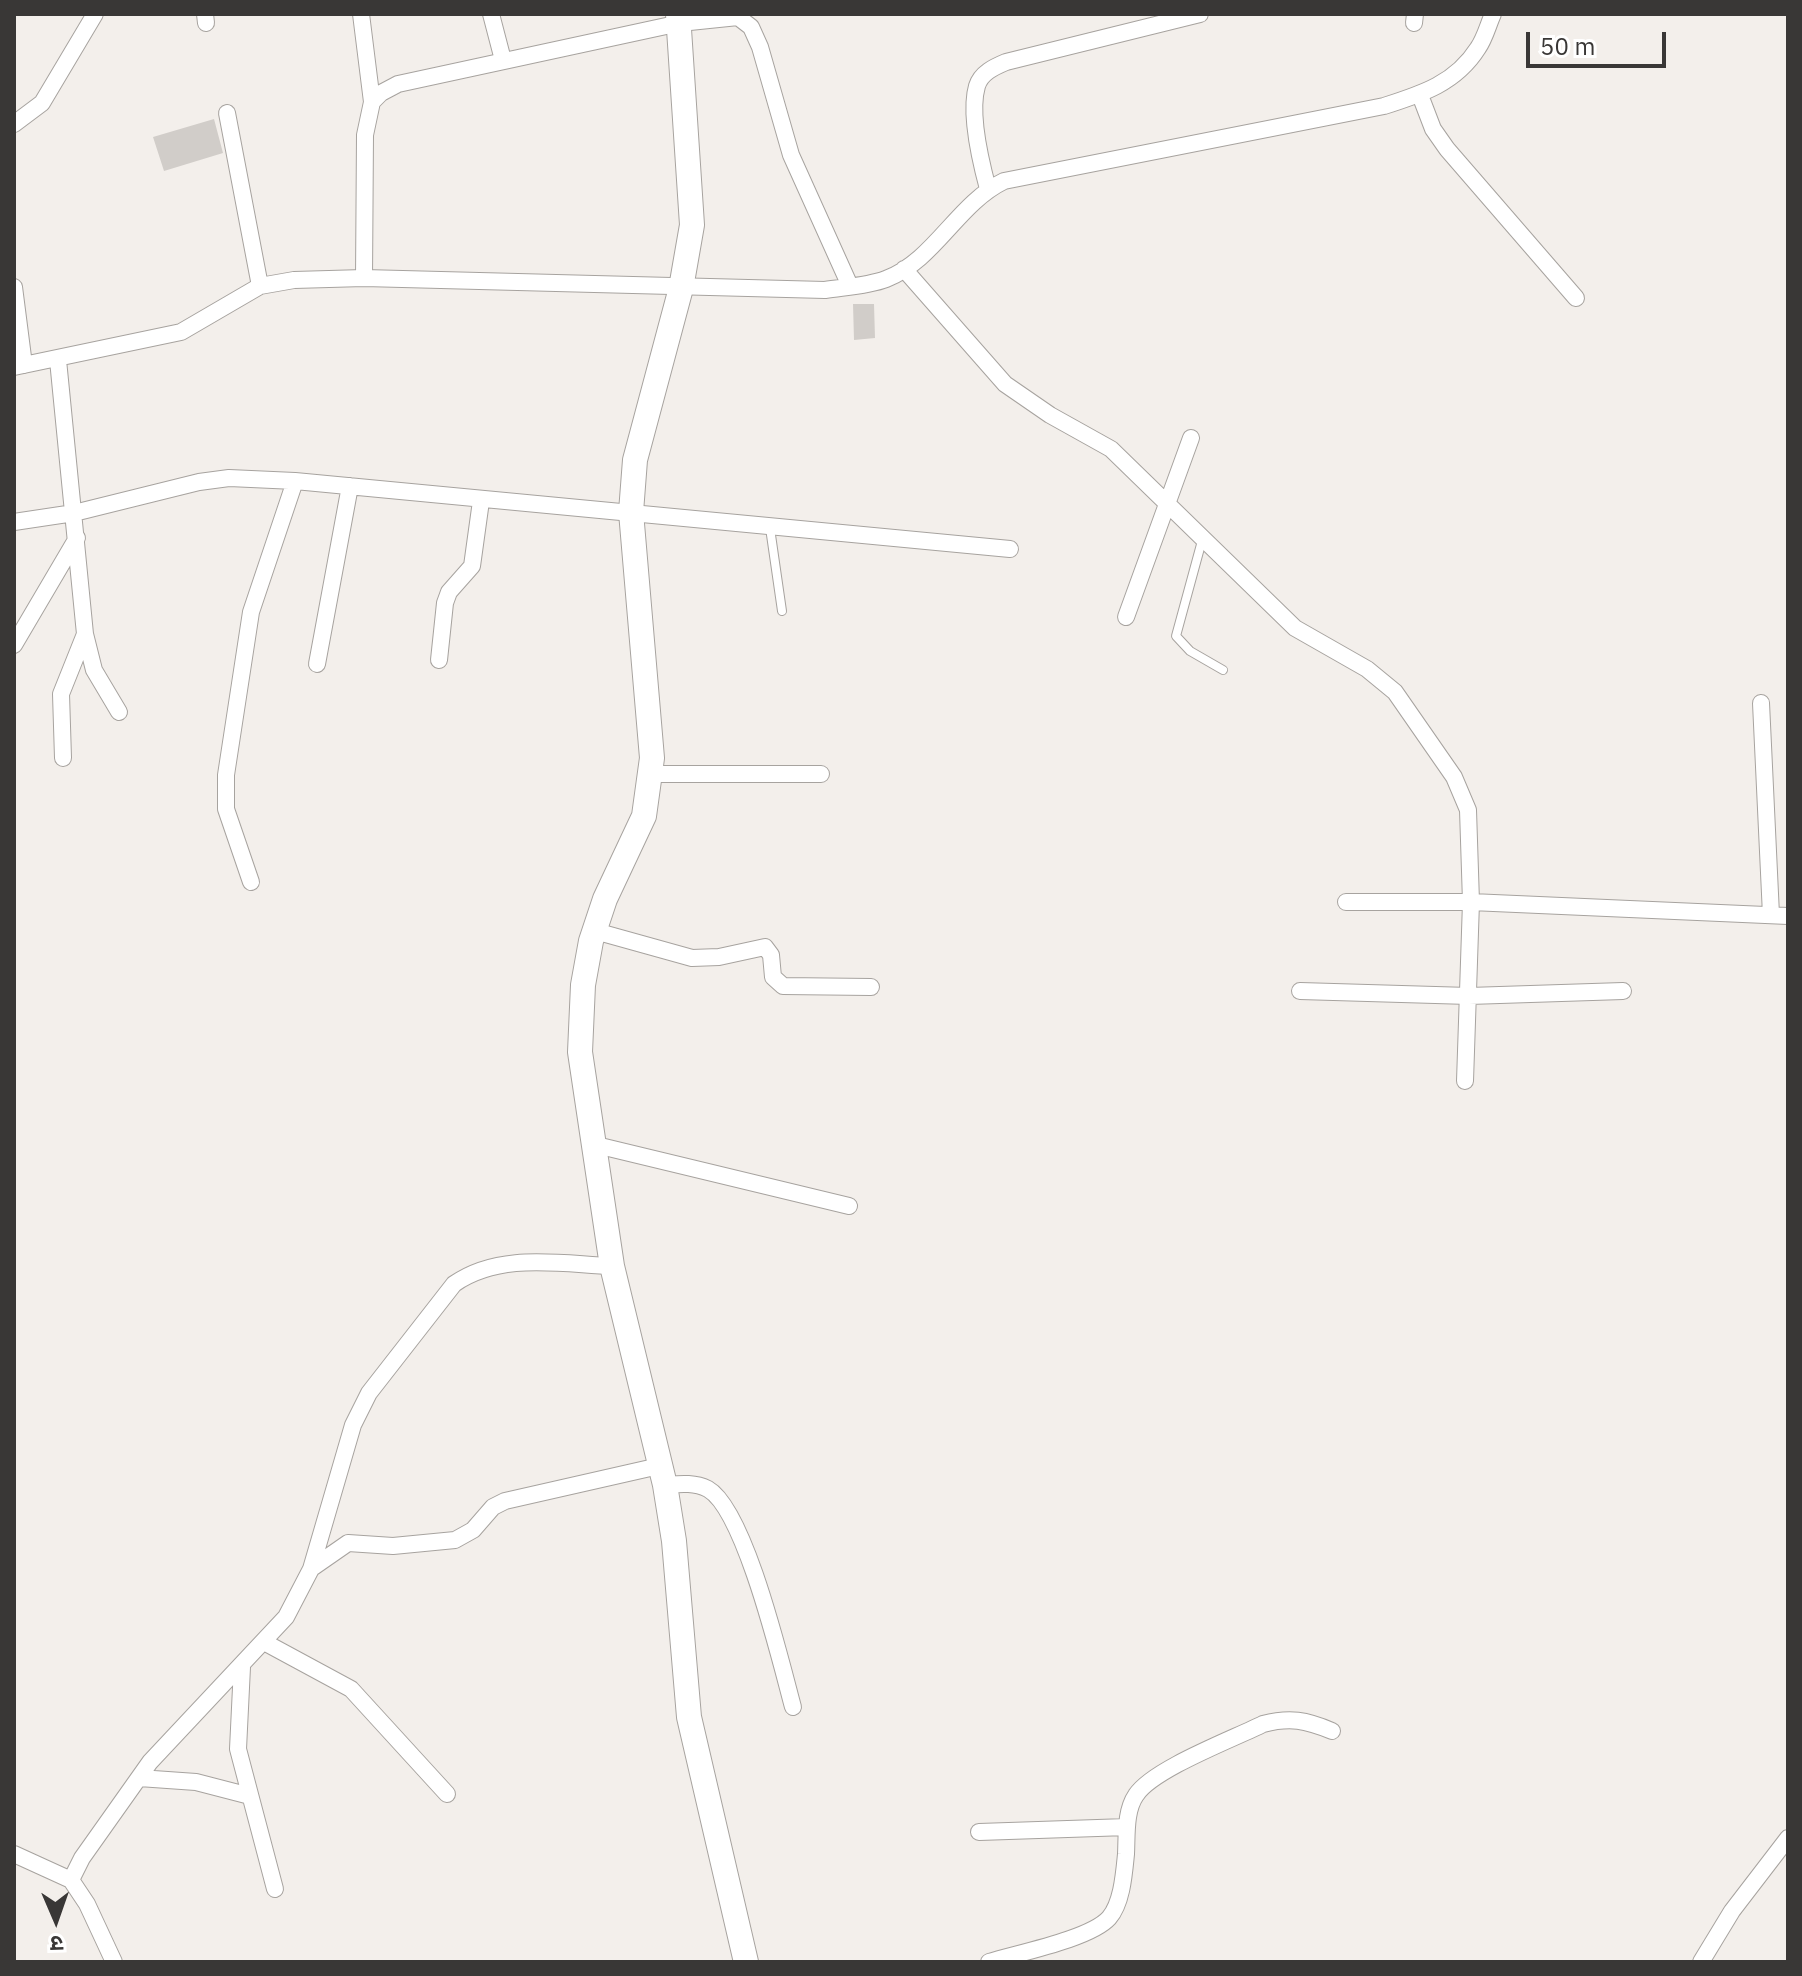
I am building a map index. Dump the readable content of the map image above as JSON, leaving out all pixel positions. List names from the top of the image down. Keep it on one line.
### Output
{"scale_bar":"50 m","north":"bottom"}
